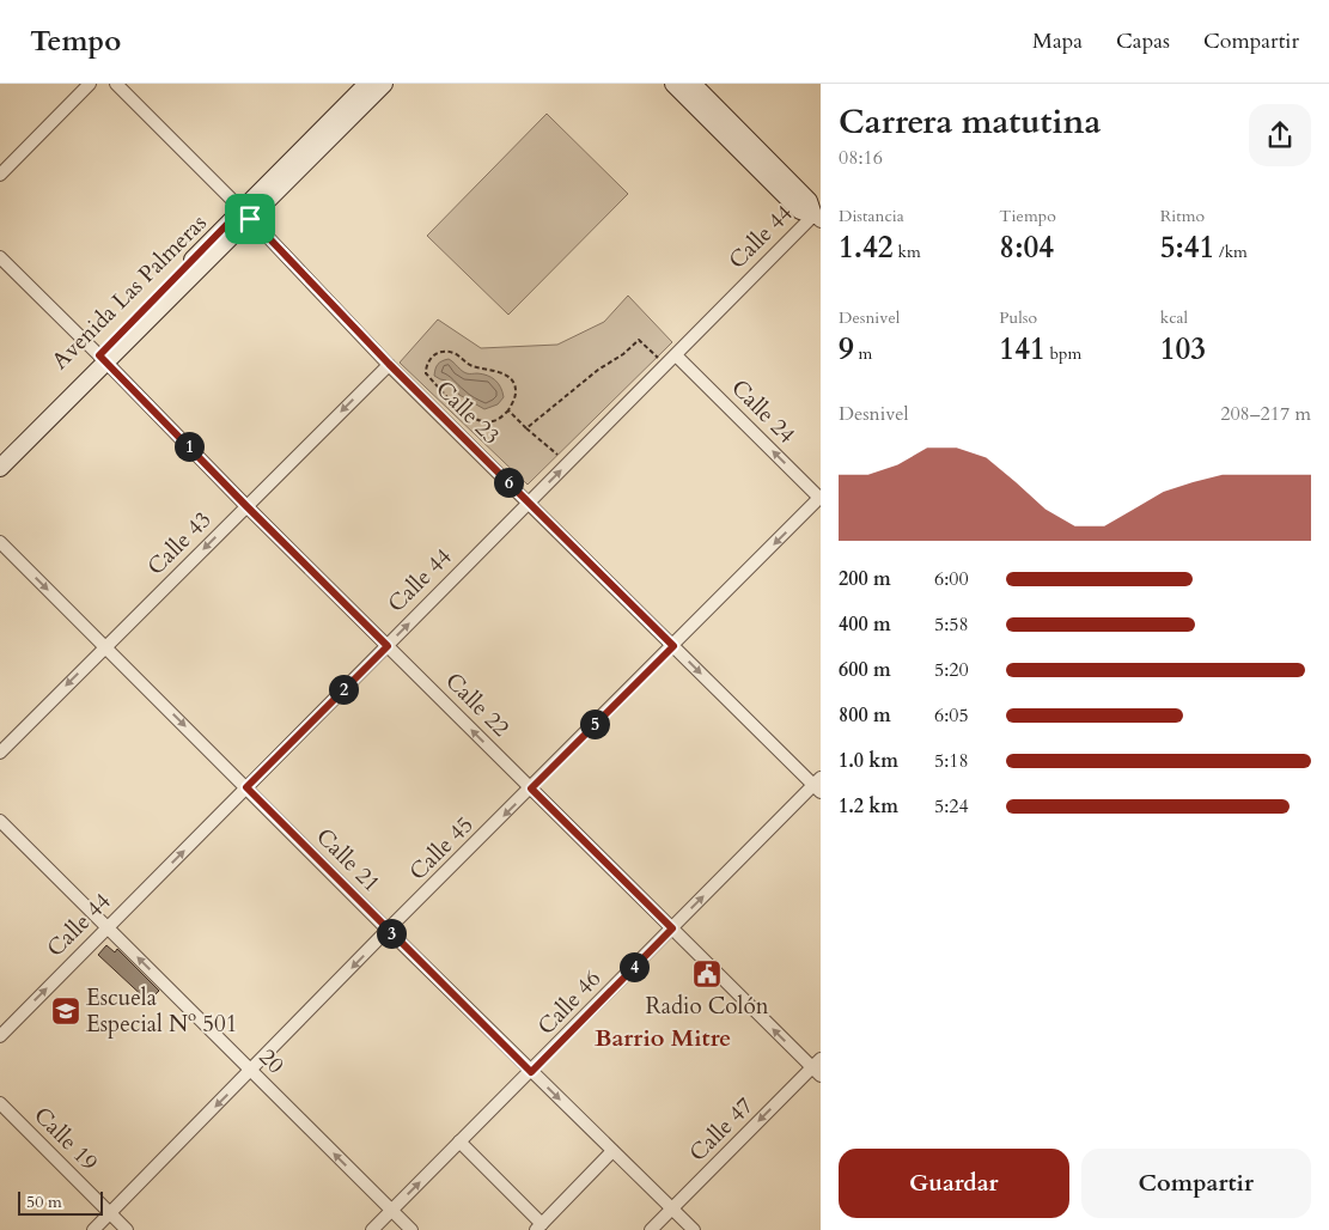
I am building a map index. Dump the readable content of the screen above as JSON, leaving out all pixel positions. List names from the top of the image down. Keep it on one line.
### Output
{"streets":{"main road":["Avenida Las Palmeras"],"street":["Calle 44","Calle 24","Calle 23","Calle 43","Calle 22","Calle 45","Calle 21","Calle 46","20","Calle 47","Calle 19"]},"crossings":[["Calle 44","Calle 24"],["Calle 44","Calle 23"],["Calle 44","Calle 22"],["Calle 44","Calle 21"],["Calle 44","20"],["Avenida Las Palmeras","Calle 23"],["Avenida Las Palmeras","Calle 22"],["Calle 24","Calle 45"],["Calle 23","Calle 43"],["Calle 23","Calle 45"],["Calle 23","Calle 46"],["Calle 43","Calle 22"],["Calle 43","Calle 21"],["Calle 22","Calle 45"],["Calle 22","Calle 46"],["Calle 22","Calle 47"],["Calle 45","Calle 21"],["Calle 45","20"],["Calle 45","Calle 19"],["Calle 21","Calle 46"],["Calle 21","Calle 47"],["Calle 46","20"]],"one_way":["Calle 44","Calle 24","Calle 43","Calle 22","Calle 45","Calle 21","Calle 46","20","Calle 47"],"districts":["Barrio Mitre"],"places":{"public building":["Radio Colón"],"school or university":["Escuela Especial Nº 501"]},"scale_bar":"50 m","page":{"header":"Tempo","nav":["Mapa","Capas","Compartir"],"heading":["Carrera matutina","08:16"],"stats":[["Distancia","1.42 km"],["Tiempo","8:04"],["Ritmo","5:41 /km"],["Desnivel","9 m"],["Pulso","141 bpm"],["kcal","103"]],"chart":["Desnivel","208–217 m"],"pins":["1","6","2","5","3","4"],"list":[{"name":"200 m","note":"6:00"},{"name":"400 m","note":"5:58"},{"name":"600 m","note":"5:20"},{"name":"800 m","note":"6:05"},{"name":"1.0 km","note":"5:18"},{"name":"1.2 km","note":"5:24"}],"buttons":["Guardar","Compartir"],"scale":"50 m"}}
